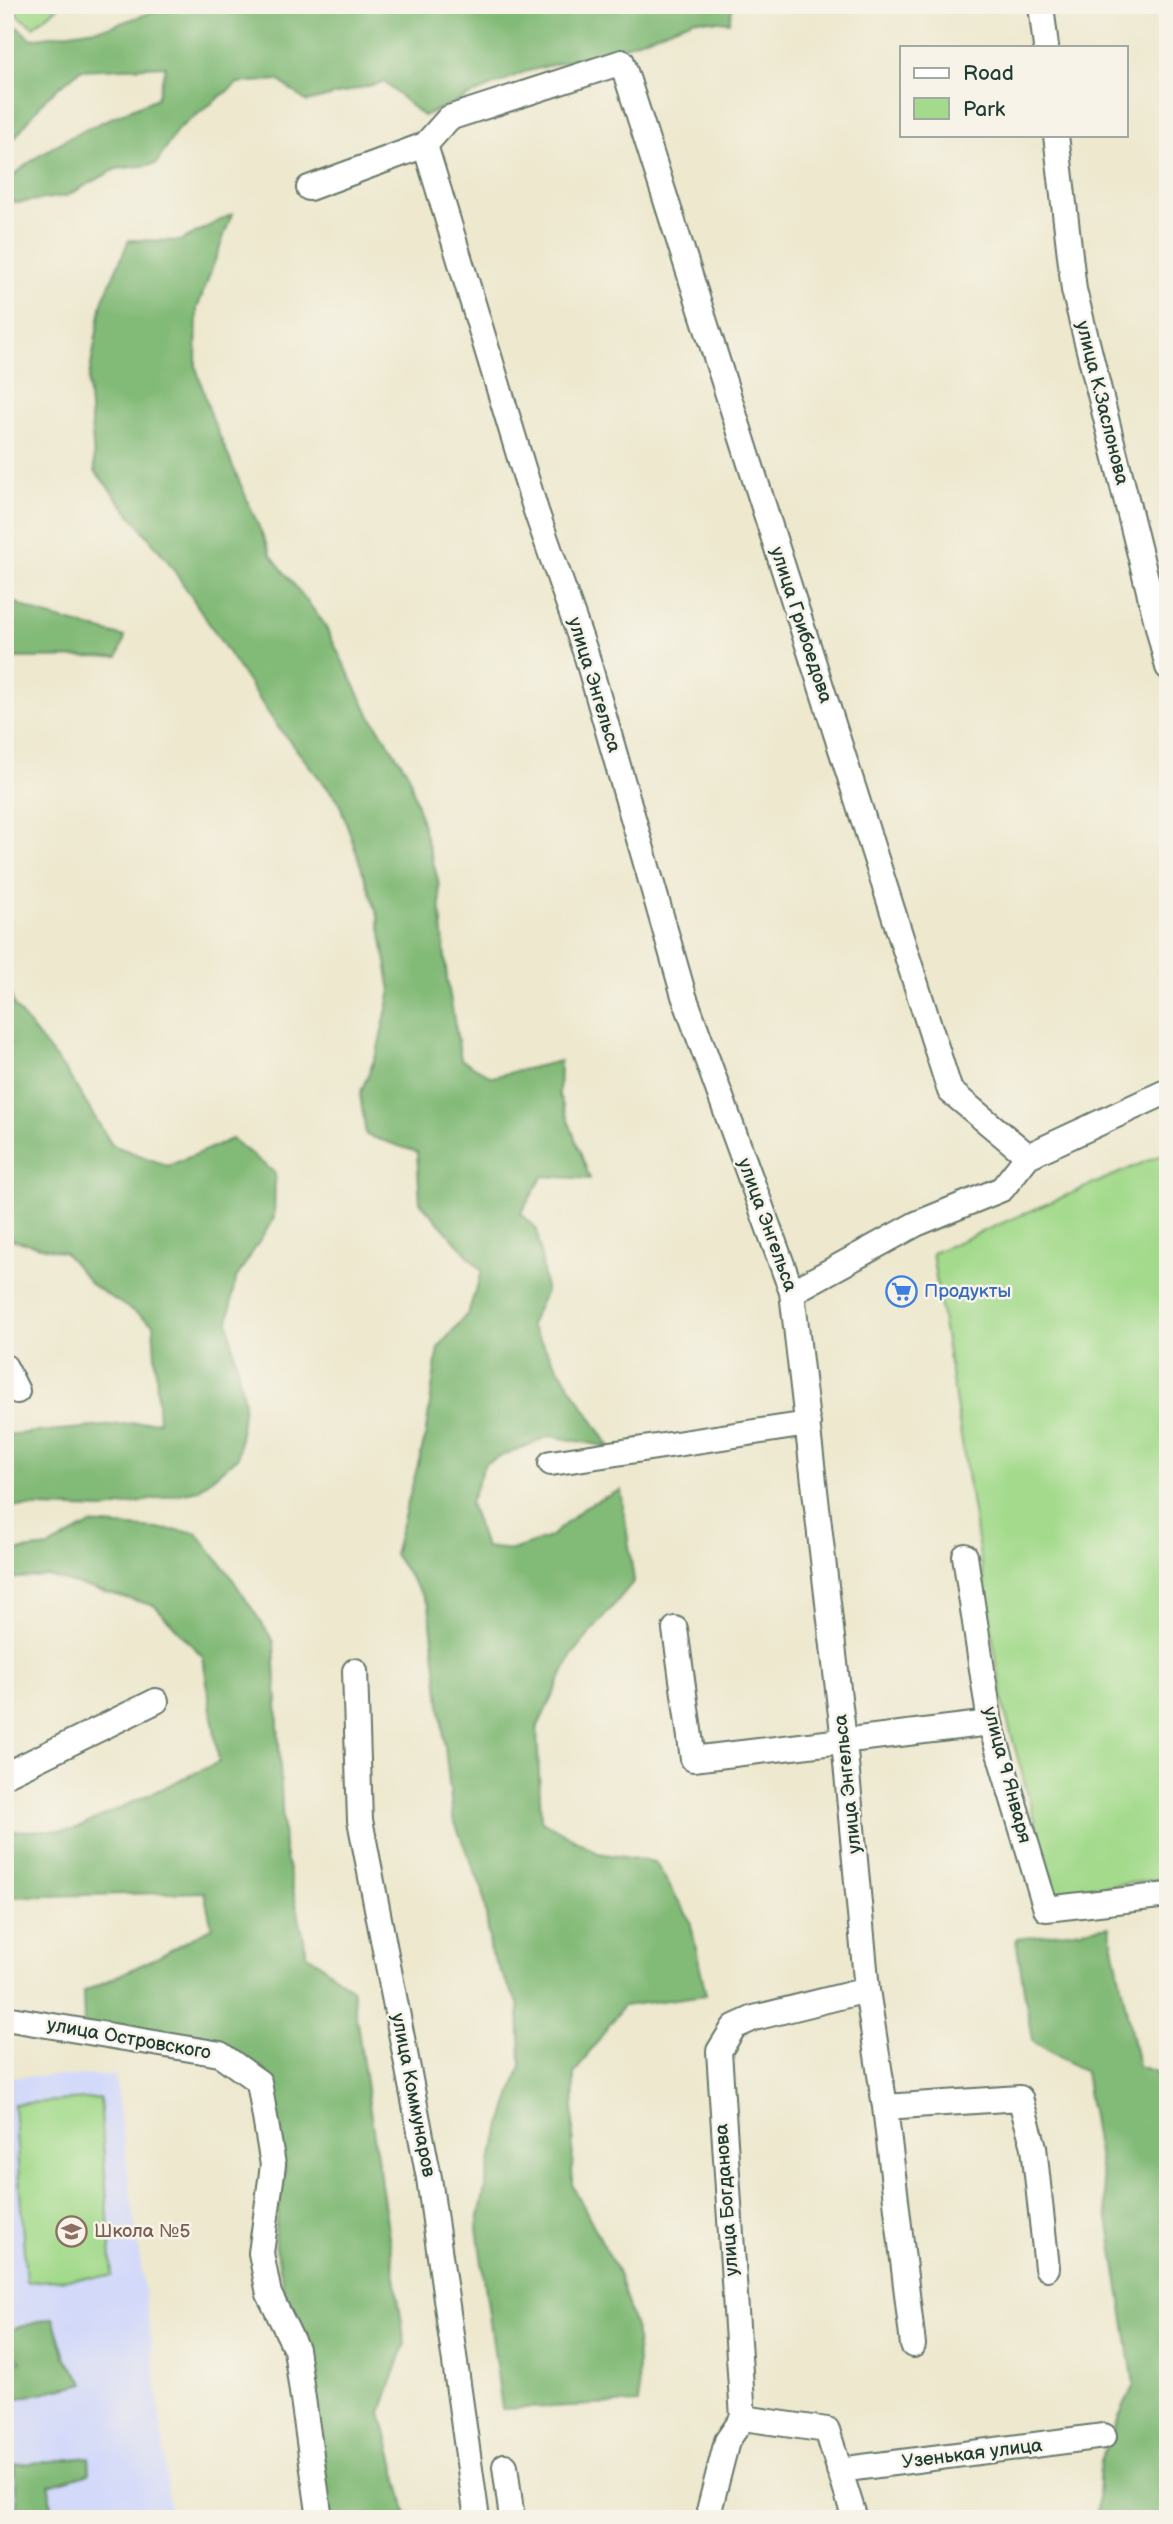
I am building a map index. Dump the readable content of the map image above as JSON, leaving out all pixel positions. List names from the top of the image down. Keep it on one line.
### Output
{"streets":{"street":["улица К.Заслонова","улица Грибоедова","улица Энгельса","улица 9 Января","улица Островского","улица Коммунаров","улица Богданова","Узенькая улица"]},"crossings":[["улица Грибоедова","улица Энгельса"],["улица Энгельса","улица Богданова"]],"places":{"supermarket":["Продукты"],"school or university":["Школа №5"]},"legend":["Road","Park"]}
